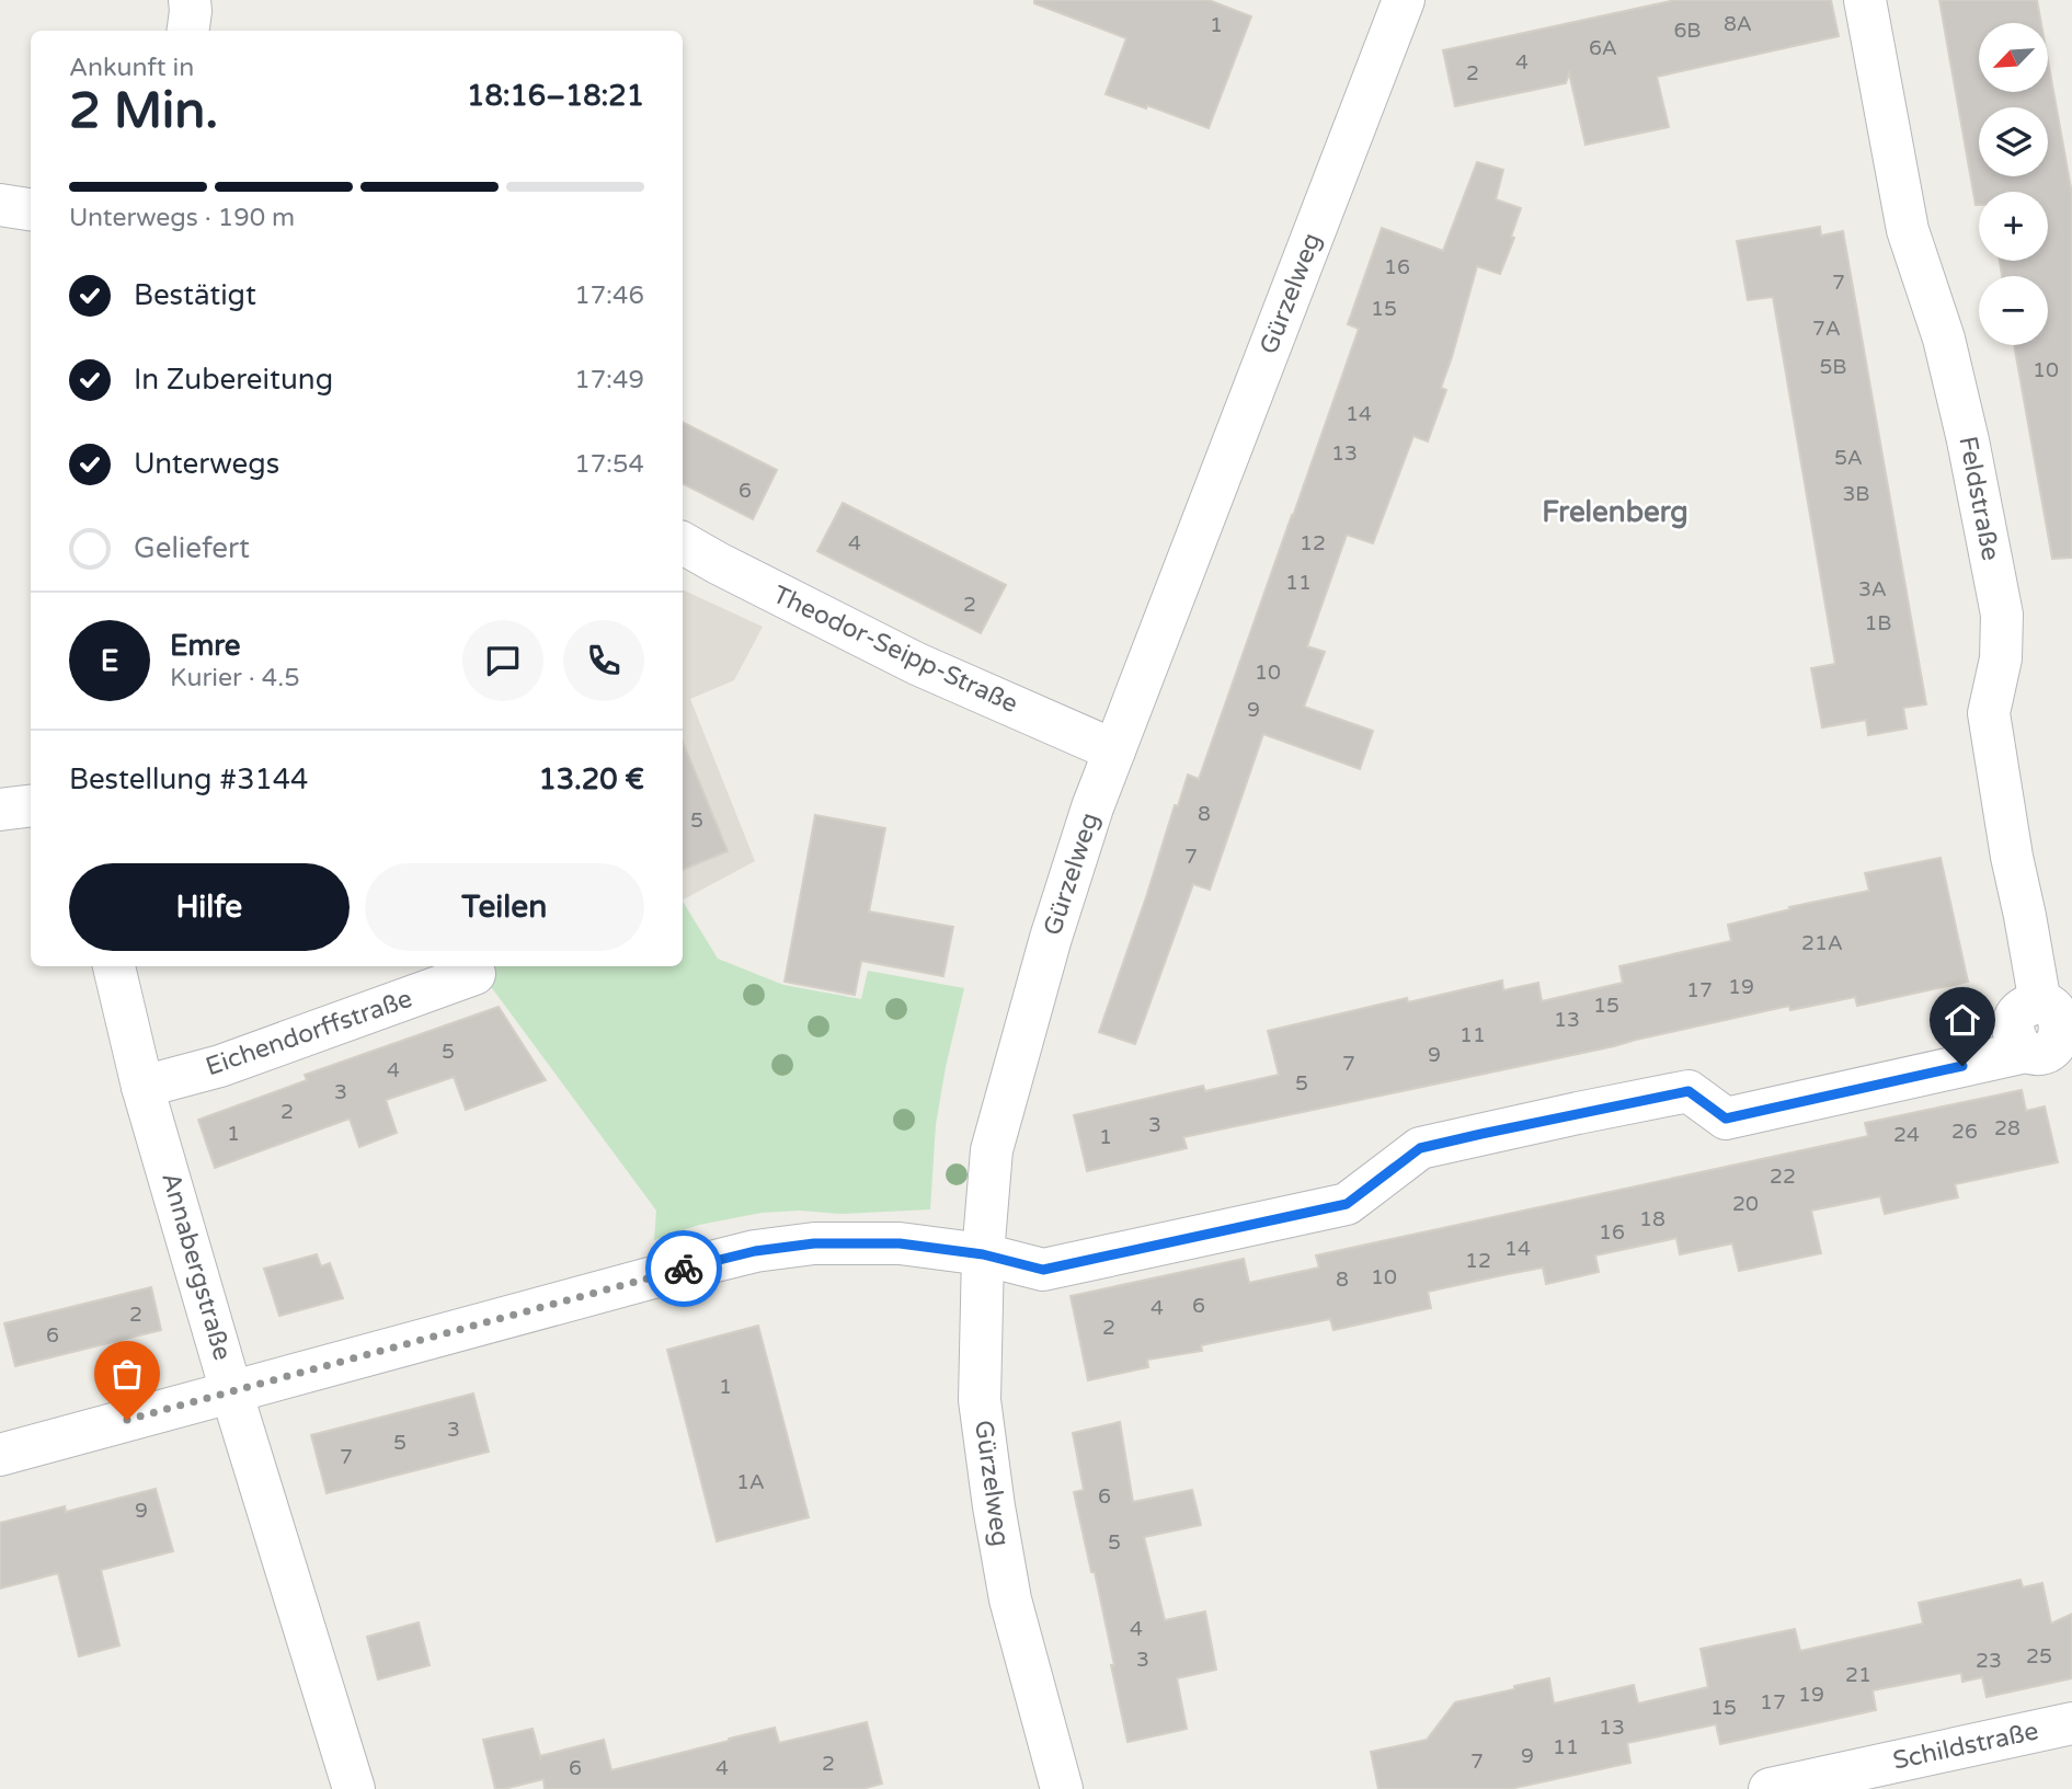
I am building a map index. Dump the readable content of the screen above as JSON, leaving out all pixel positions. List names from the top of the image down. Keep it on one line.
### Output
{"streets":{"street":["Gürzelweg","Feldstraße","Theodor-Seipp-Straße","Eichendorffstraße","Annabergstraße","Schildstraße"]},"crossings":[["Gürzelweg","Theodor-Seipp-Straße"],["Eichendorffstraße","Annabergstraße"]],"districts":["Frelenberg"],"house_numbers":["8A","1","6B","6A","4","2","16","7","15","7A","5B","10","14","13","5A","6","3B","4","12","11","3A","2","1B","10","9","8","5","7","21A","19","17","15","13","11","5","9","7","4","5","3","2","3","28","26","1","24","1","22","20","18","16","14","12","10","8","6","4","2","2","6","1","3","5","7","1A","6","9","5","4","25","3","23","21","19","17","15","13","11","9","7","2","6","4"],"north":"bottom left","page":{"map_buttons":["+","−"],"heading":["2 Min.","Ankunft in","18:16–18:21"],"panel":["Emre","Kurier · 4.5","Bestellung #3144","13.20 €"],"bar":"Unterwegs · 190 m","list":[["Bestätigt","17:46"],["In Zubereitung","17:49"],["Unterwegs","17:54"],"Geliefert"],"round":"E","buttons":["Hilfe","Teilen"]}}
